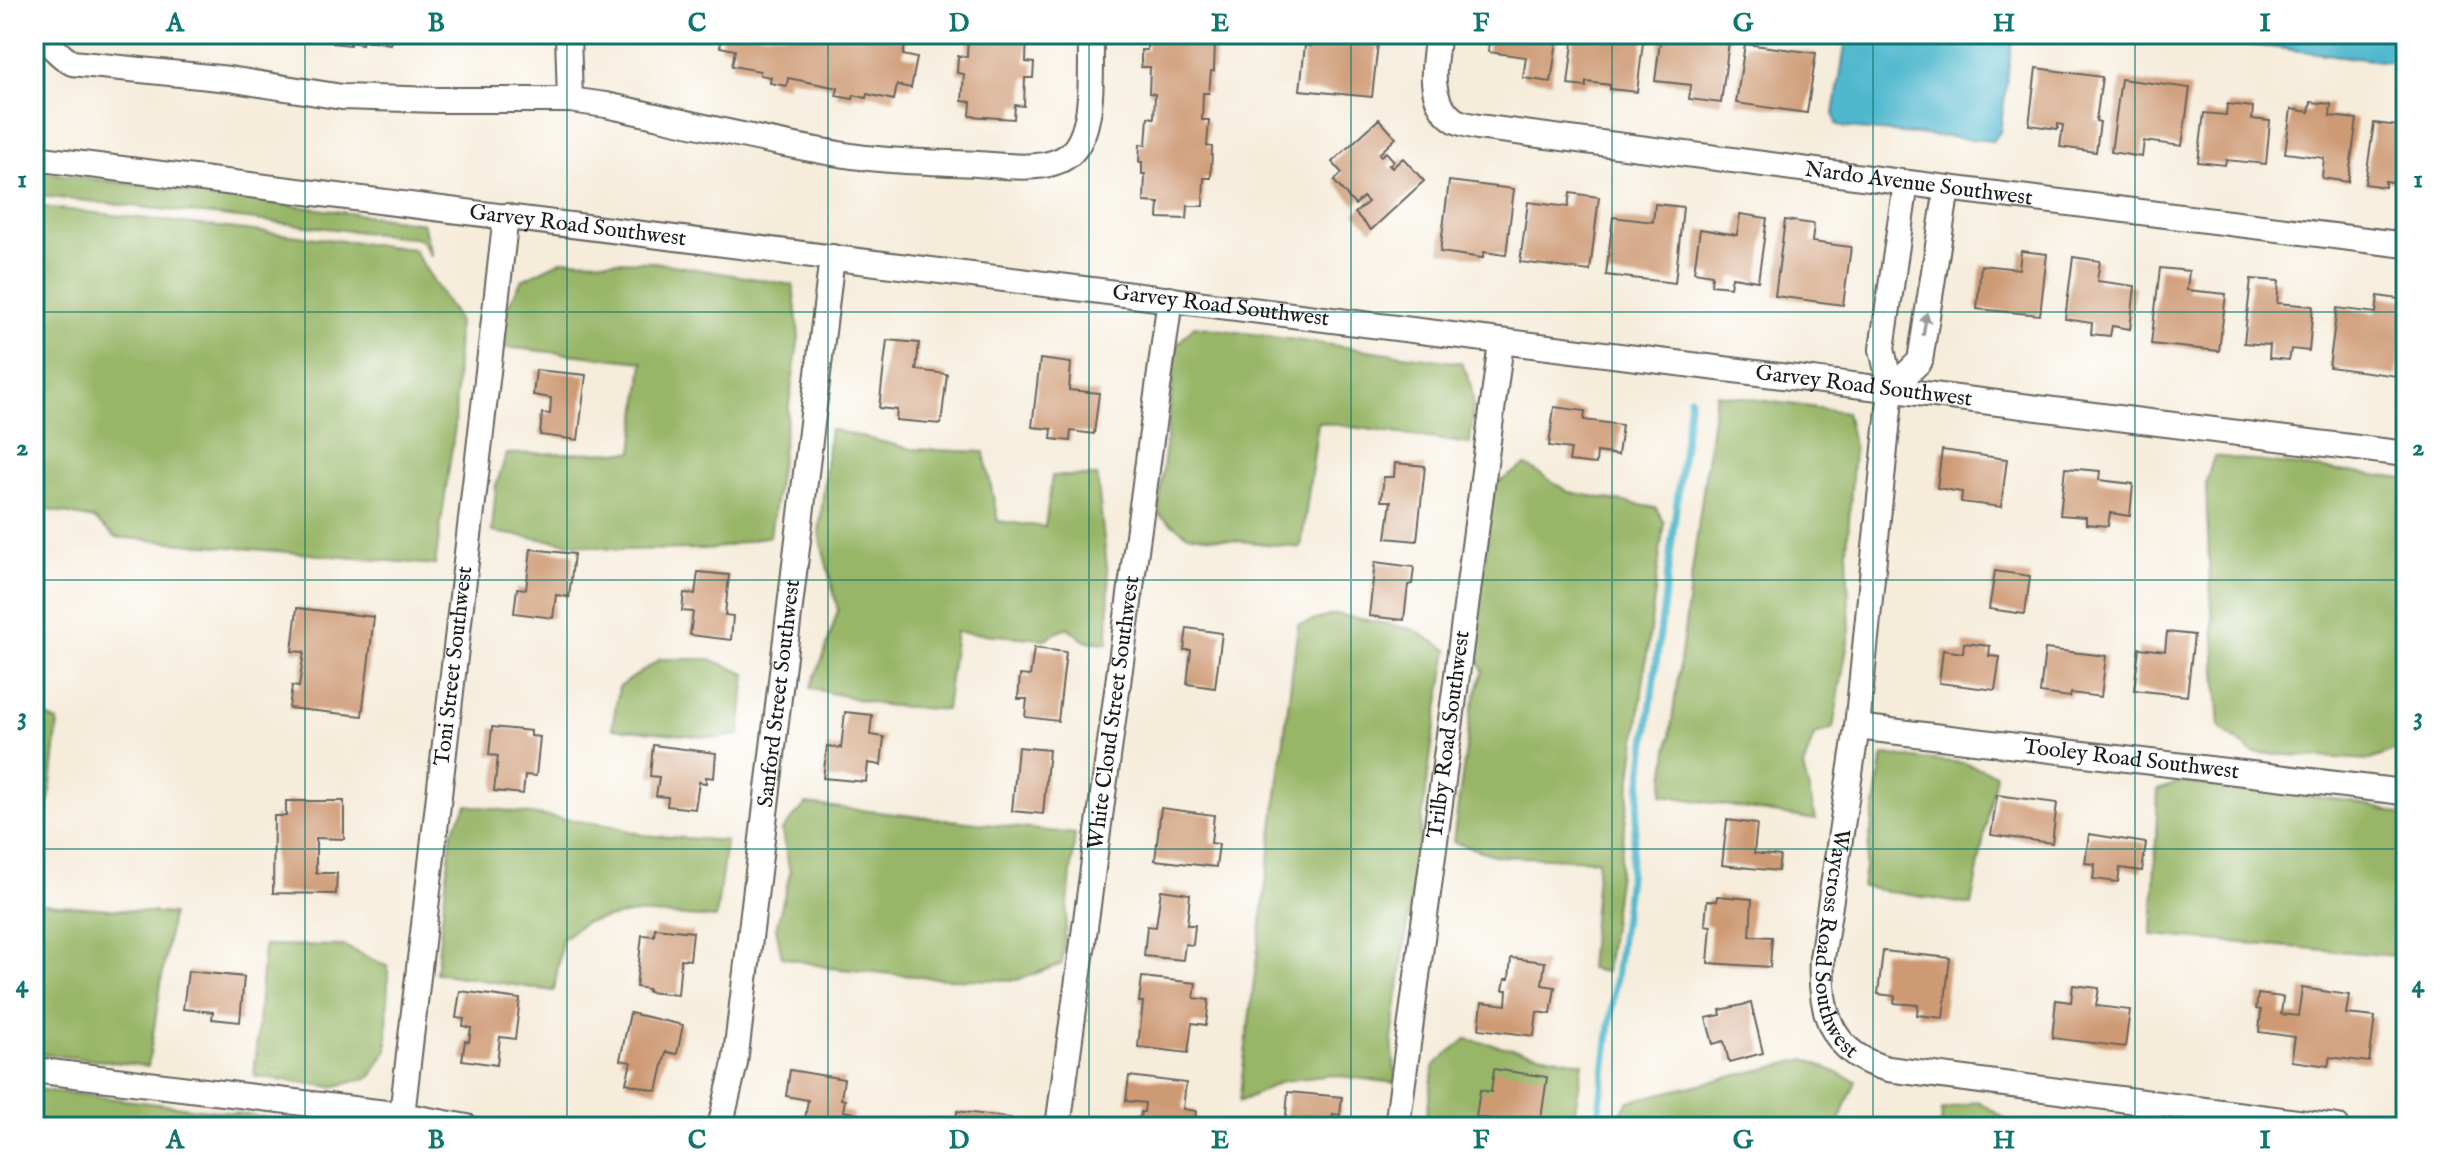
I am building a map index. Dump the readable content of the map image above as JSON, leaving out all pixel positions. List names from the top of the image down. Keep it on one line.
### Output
{"streets":{"street":["Nardo Avenue Southwest","Garvey Road Southwest","Toni Street Southwest","Sanford Street Southwest","White Cloud Street Southwest","Trilby Road Southwest","Tooley Road Southwest","Waycross Road Southwest"]},"crossings":[["Nardo Avenue Southwest","Waycross Road Southwest"],["Garvey Road Southwest","Toni Street Southwest"],["Garvey Road Southwest","Sanford Street Southwest"],["Garvey Road Southwest","White Cloud Street Southwest"],["Garvey Road Southwest","Trilby Road Southwest"],["Garvey Road Southwest","Waycross Road Southwest"],["Tooley Road Southwest","Waycross Road Southwest"]],"grid":{"columns":["A","B","C","D","E","F","G","H","I"],"rows":["1","2","3","4"]}}
